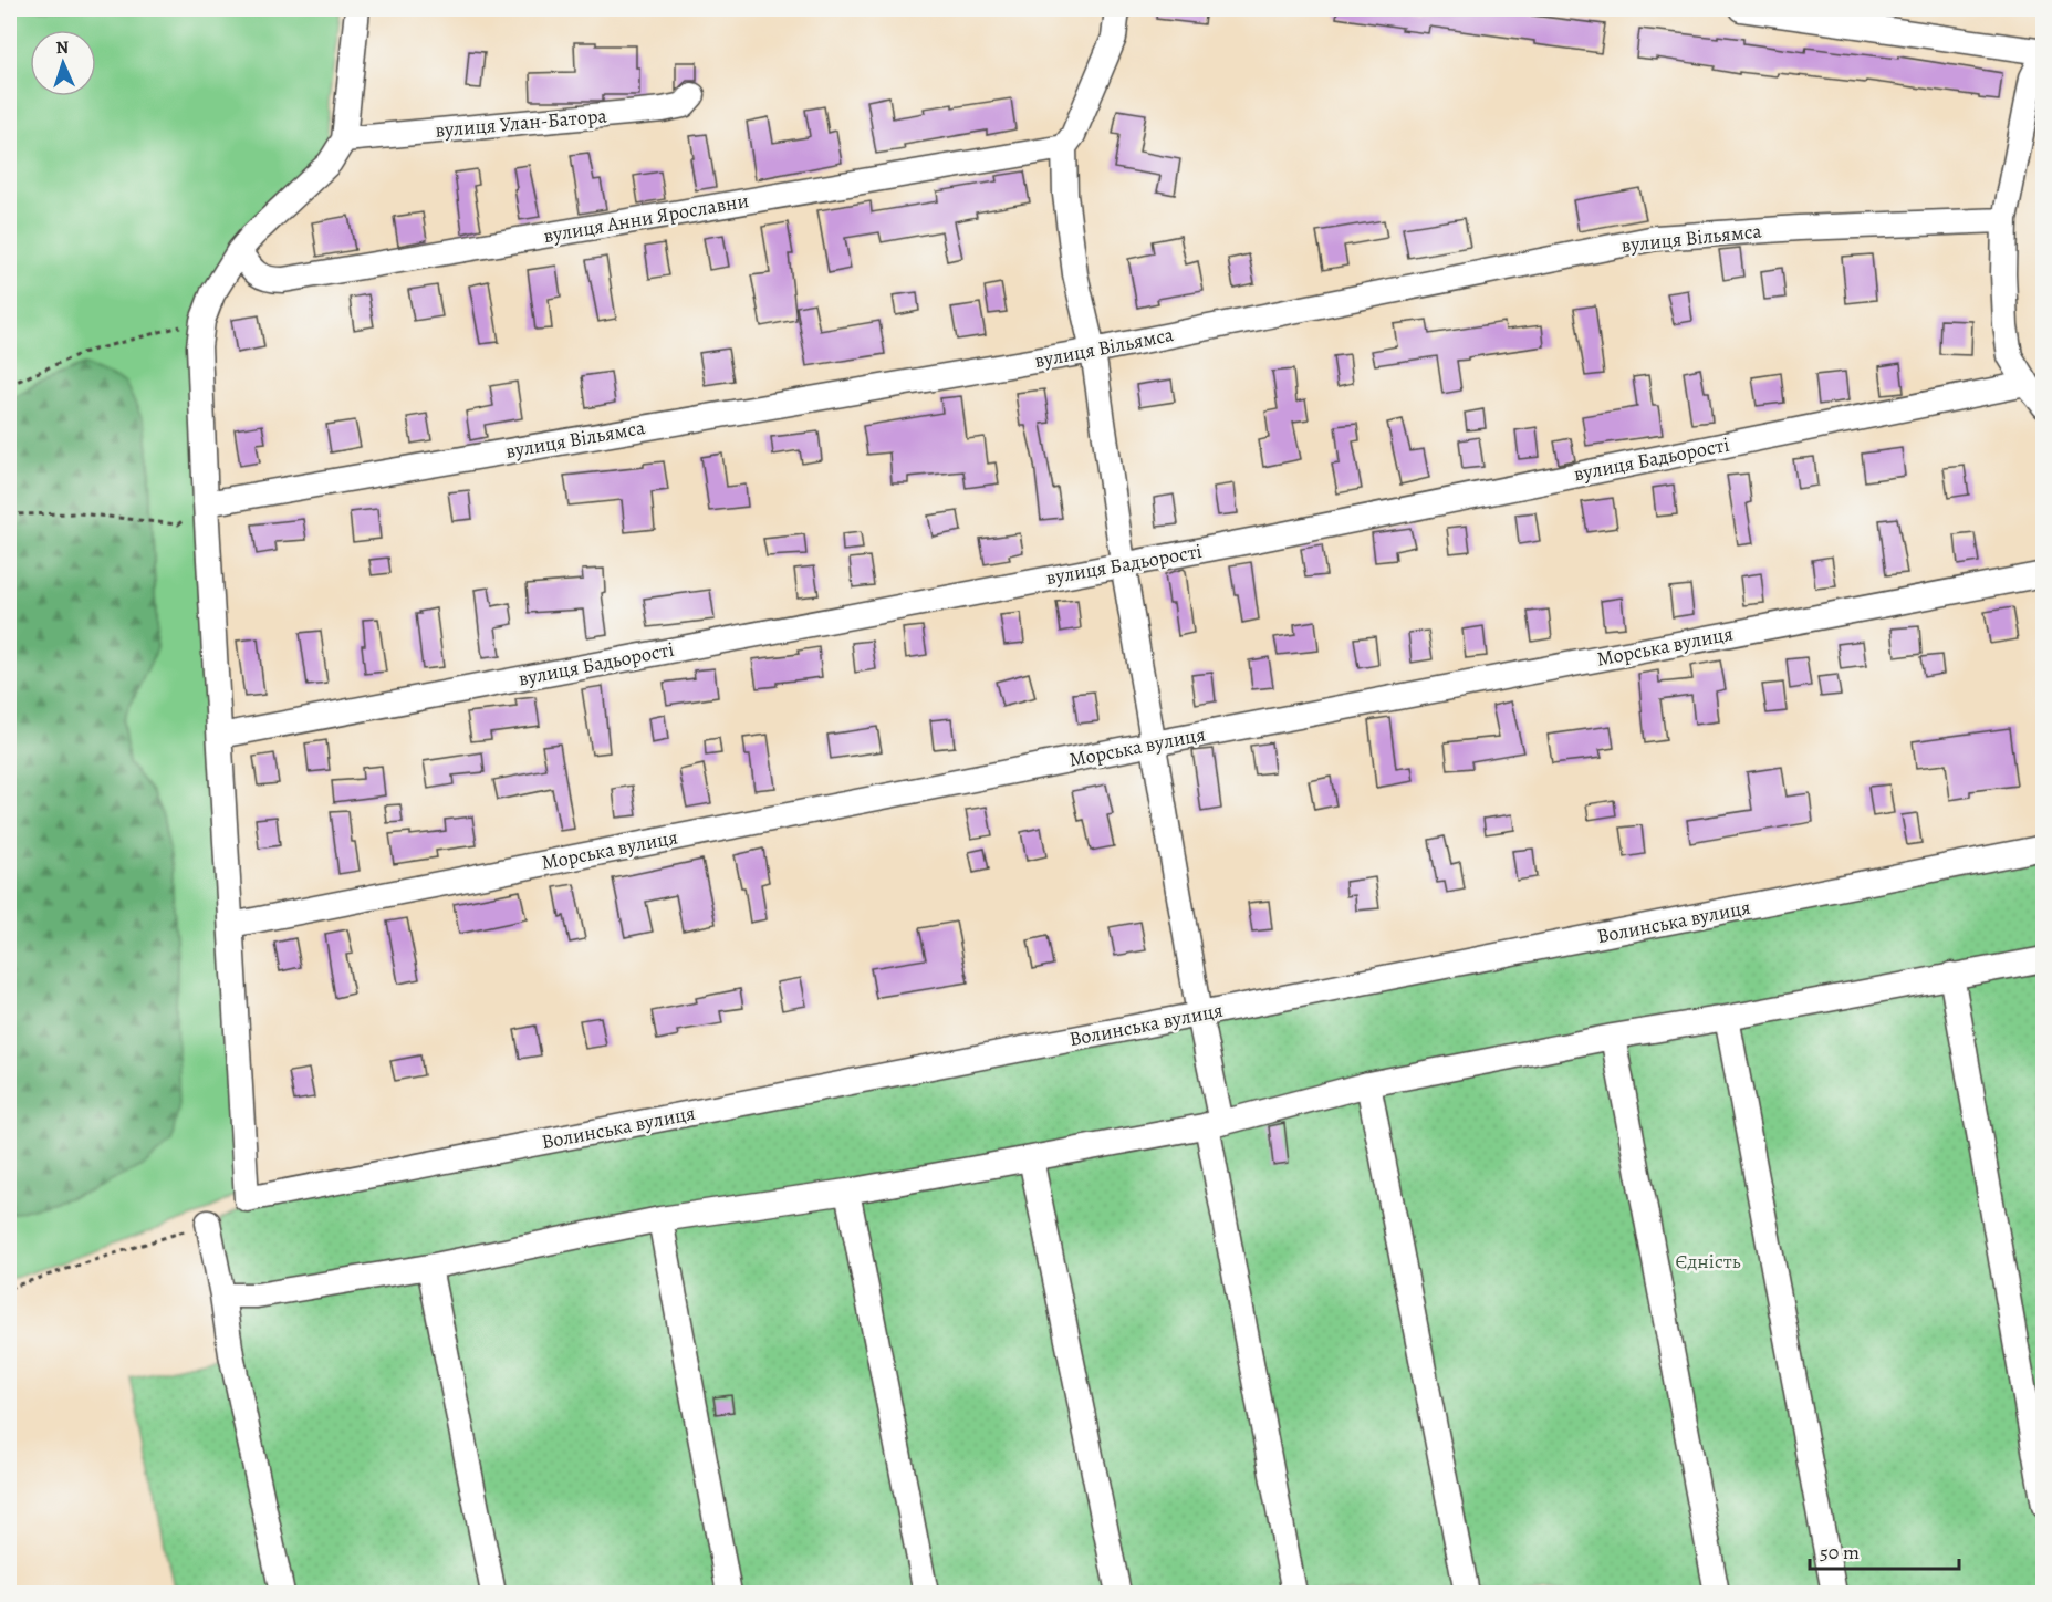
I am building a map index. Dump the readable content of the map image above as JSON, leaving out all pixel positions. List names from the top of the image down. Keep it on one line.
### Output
{"streets":{"street":["вулиця Улан-Батора","вулиця Анни Ярославни","вулиця Вільямса","вулиця Бадьорості","Морська вулиця","Волинська вулиця"]},"crossings":[["Морська вулиця","Волинська вулиця"]],"parks":["Єдність"],"scale_bar":"50 m","north":"top"}
